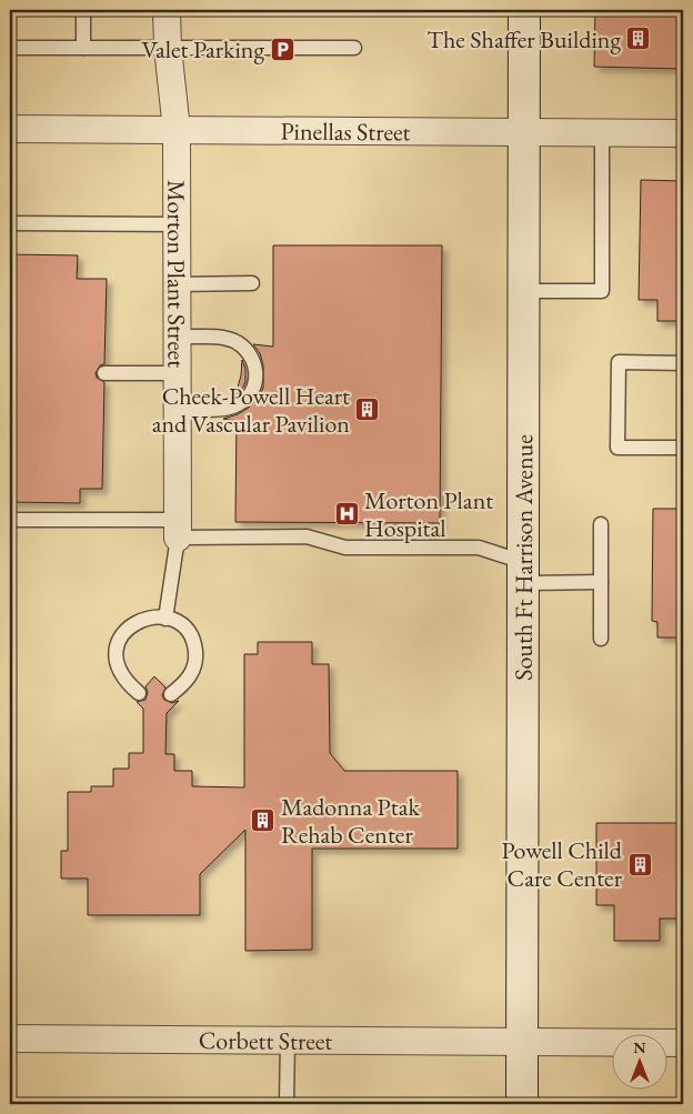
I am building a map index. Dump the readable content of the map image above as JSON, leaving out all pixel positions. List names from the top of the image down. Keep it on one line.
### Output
{"streets":{"street":["Pinellas Street","Morton Plant Street","South Ft Harrison Avenue","Corbett Street"]},"crossings":[["Pinellas Street","Morton Plant Street"],["Pinellas Street","South Ft Harrison Avenue"],["South Ft Harrison Avenue","Corbett Street"]],"places":{"building":["The Shaffer Building","Cheek-Powell Heart and Vascular Pavilion","Madonna Ptak Rehab Center","Powell Child Care Center"],"parking":["Valet Parking"],"hospital":["Morton Plant Hospital"]},"north":"top"}
